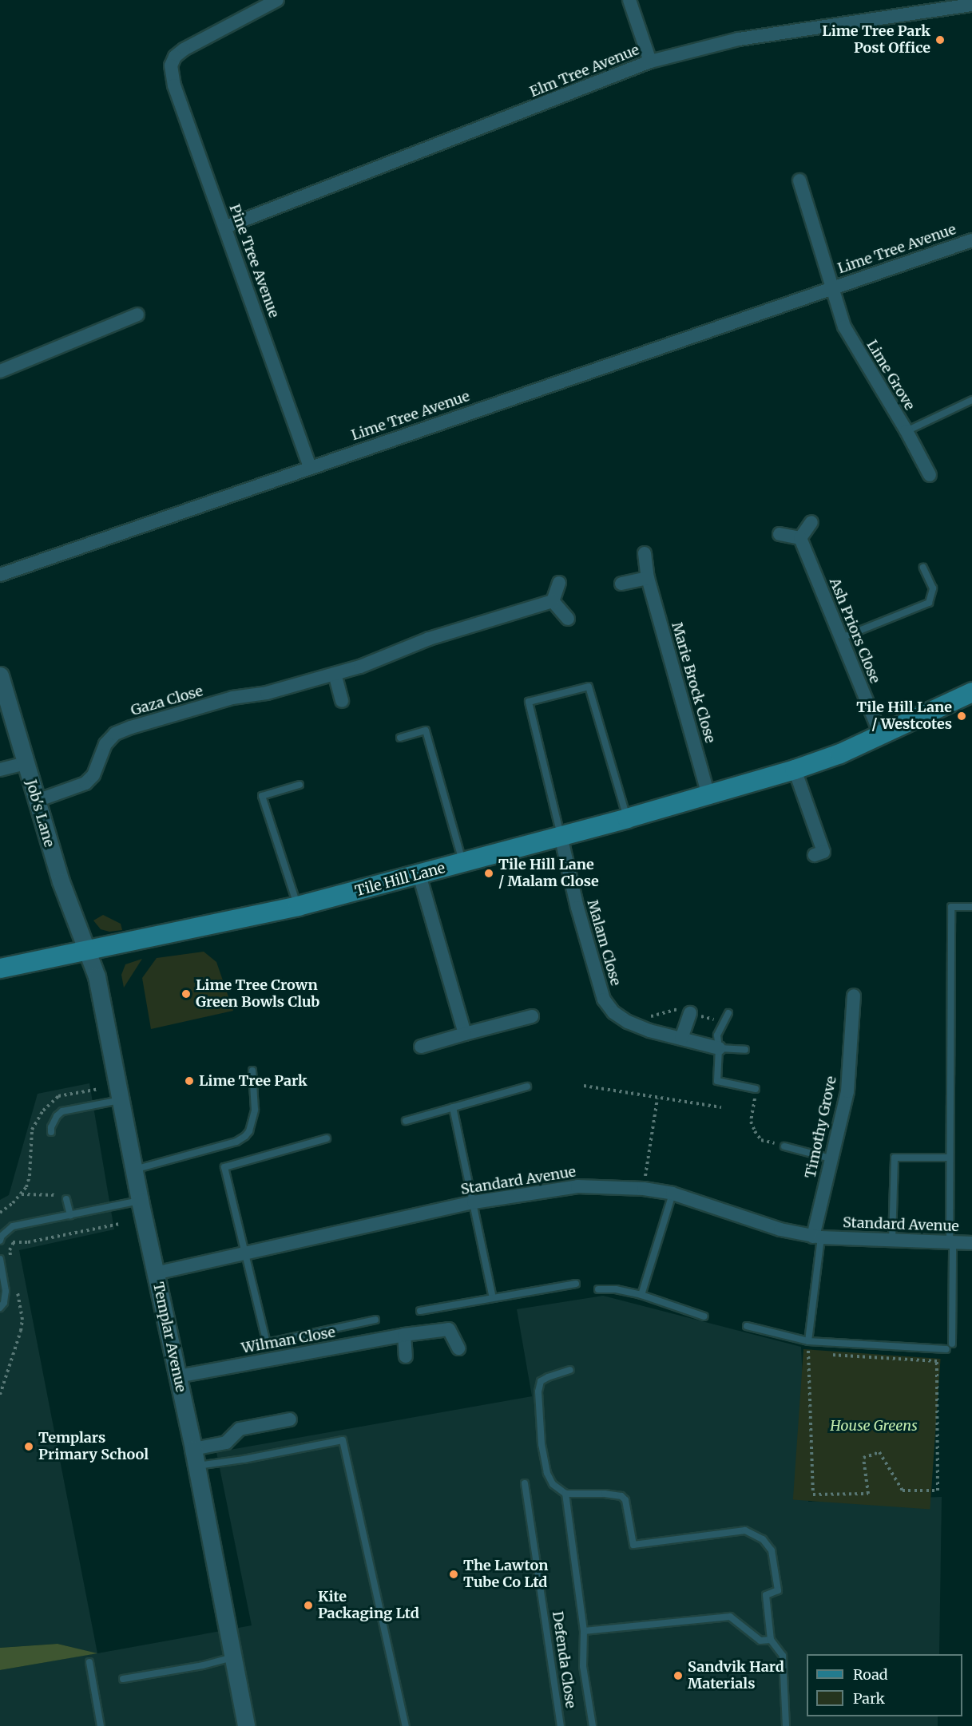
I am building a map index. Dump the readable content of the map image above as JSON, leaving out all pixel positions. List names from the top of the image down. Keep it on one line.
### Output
{"streets":{"main road":["Tile Hill Lane"],"street":["Elm Tree Avenue","Lime Tree Avenue","Pine Tree Avenue","Lime Grove","Ash Priors Close","Marie Brock Close","Gaza Close","Job's Lane","Malam Close","Timothy Grove","Standard Avenue","Templar Avenue","Wilman Close"],"lane":["Defenda Close"]},"crossings":[["Elm Tree Avenue","Pine Tree Avenue"],["Lime Tree Avenue","Pine Tree Avenue"],["Lime Tree Avenue","Lime Grove"],["Ash Priors Close","Tile Hill Lane"],["Marie Brock Close","Tile Hill Lane"],["Gaza Close","Job's Lane"],["Job's Lane","Tile Hill Lane"],["Job's Lane","Templar Avenue"],["Tile Hill Lane","Malam Close"],["Tile Hill Lane","Templar Avenue"],["Timothy Grove","Standard Avenue"],["Standard Avenue","Templar Avenue"],["Templar Avenue","Wilman Close"]],"parks":["House Greens"],"places":["Lime Tree Park Post Office","Tile Hill Lane / Westcotes","Tile Hill Lane / Malam Close","Lime Tree Crown Green Bowls Club","Lime Tree Park","Templars Primary School","The Lawton Tube Co Ltd","Kite Packaging Ltd","Sandvik Hard Materials"],"legend":["Road","Park"]}
